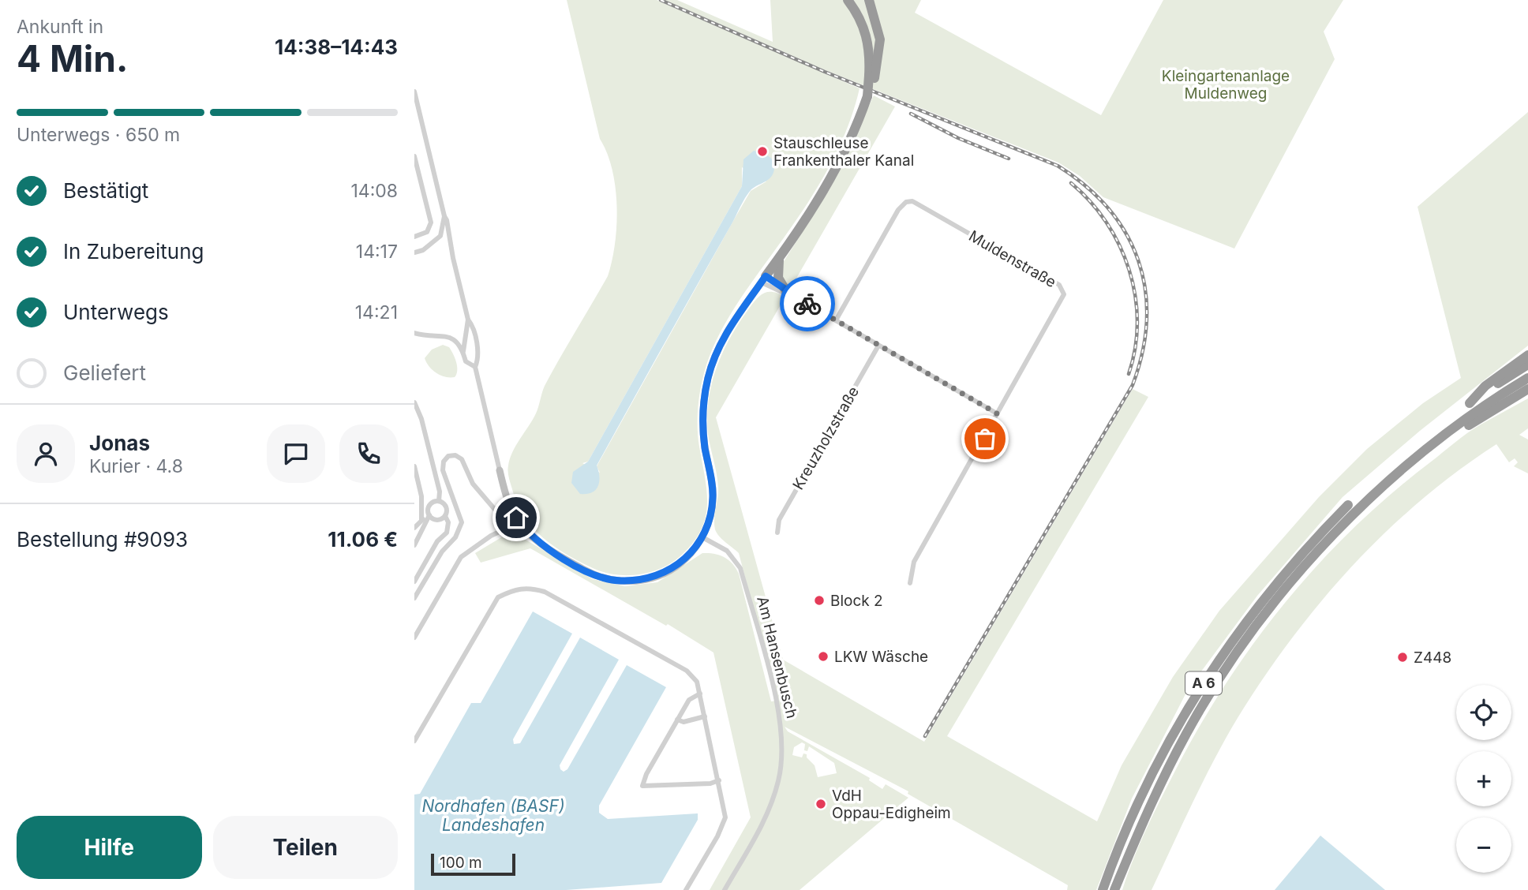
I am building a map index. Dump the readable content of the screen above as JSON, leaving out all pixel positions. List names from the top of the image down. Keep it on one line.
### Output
{"streets":{"highway":["A 6"],"street":["Muldenstraße","Kreuzholzstraße","Am Hansenbusch"]},"water":["Nordhafen (BASF) Landeshafen"],"parks":["Kleingartenanlage Muldenweg"],"places":["Stauschleuse Frankenthaler Kanal","Block 2","LKW Wäsche","Z448","VdH Oppau-Edigheim"],"scale_bar":"100 m","page":{"heading":["4 Min.","Ankunft in","14:38–14:43"],"panel":["Jonas","Kurier · 4.8","Bestellung #9093","11.06 €"],"bar":"Unterwegs · 650 m","list":[["Bestätigt","14:08"],["In Zubereitung","14:17"],["Unterwegs","14:21"],"Geliefert"],"map_buttons":["+","−"],"buttons":["Hilfe","Teilen"],"scale":"100 m"}}
